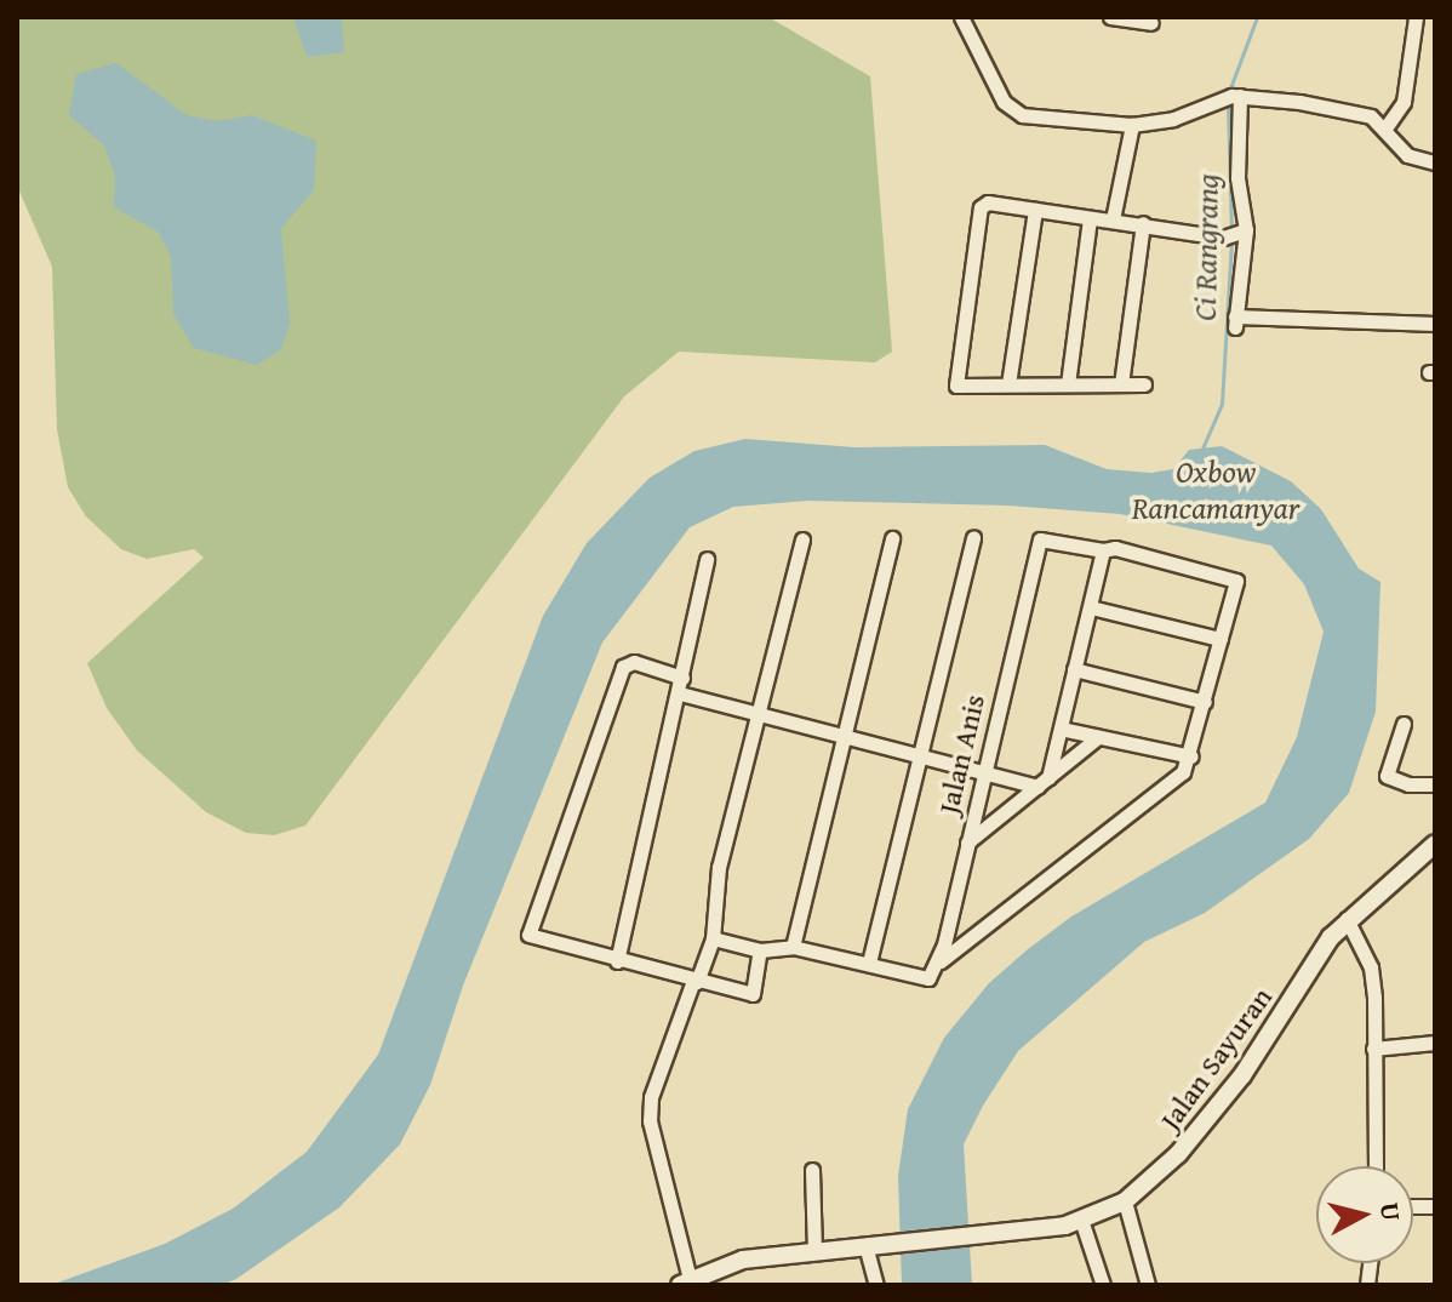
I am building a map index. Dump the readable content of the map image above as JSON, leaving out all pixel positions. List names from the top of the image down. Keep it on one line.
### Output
{"streets":{"street":["Jalan Anis","Jalan Sayuran"]},"water":["Ci Rangrang","Oxbow Rancamanyar"],"north":"right"}
